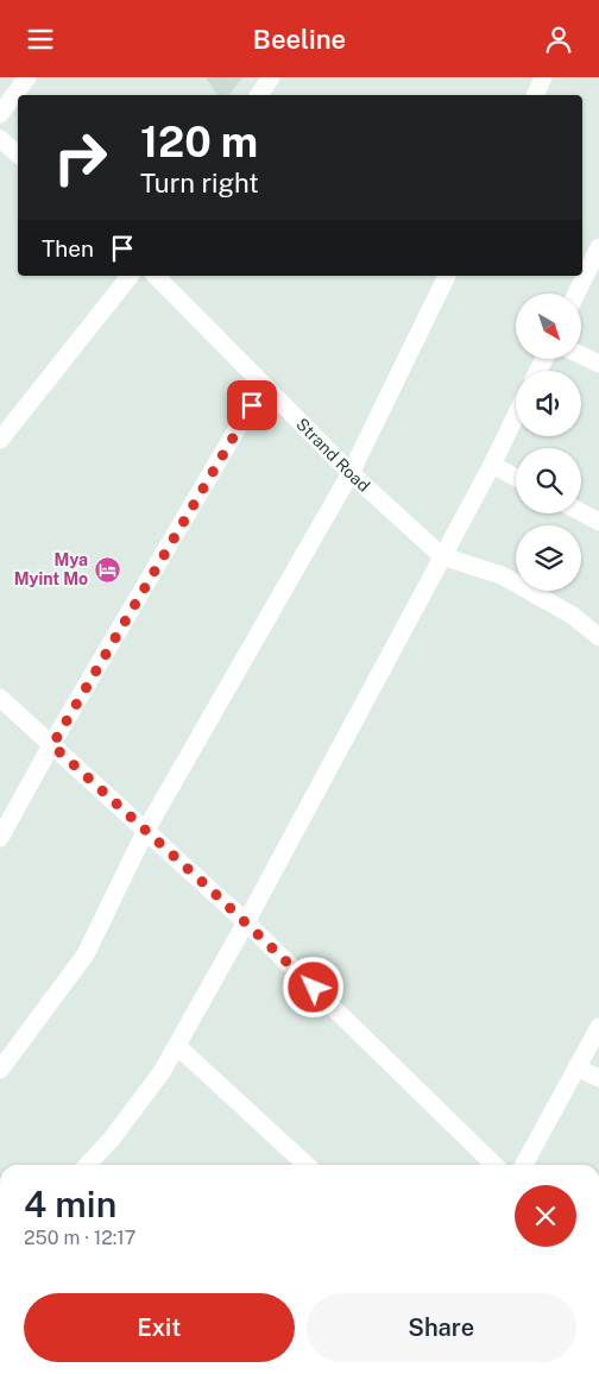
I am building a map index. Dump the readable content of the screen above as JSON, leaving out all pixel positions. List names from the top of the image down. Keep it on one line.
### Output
{"streets":{"street":["Strand Road"]},"places":{"hotel":["Mya Myint Mo"]},"north":"bottom right","page":{"header":"Beeline","turn":["120 m","Turn right"],"then":"Then","heading":["4 min","250 m · 12:17"],"buttons":["Exit","Share"]}}
